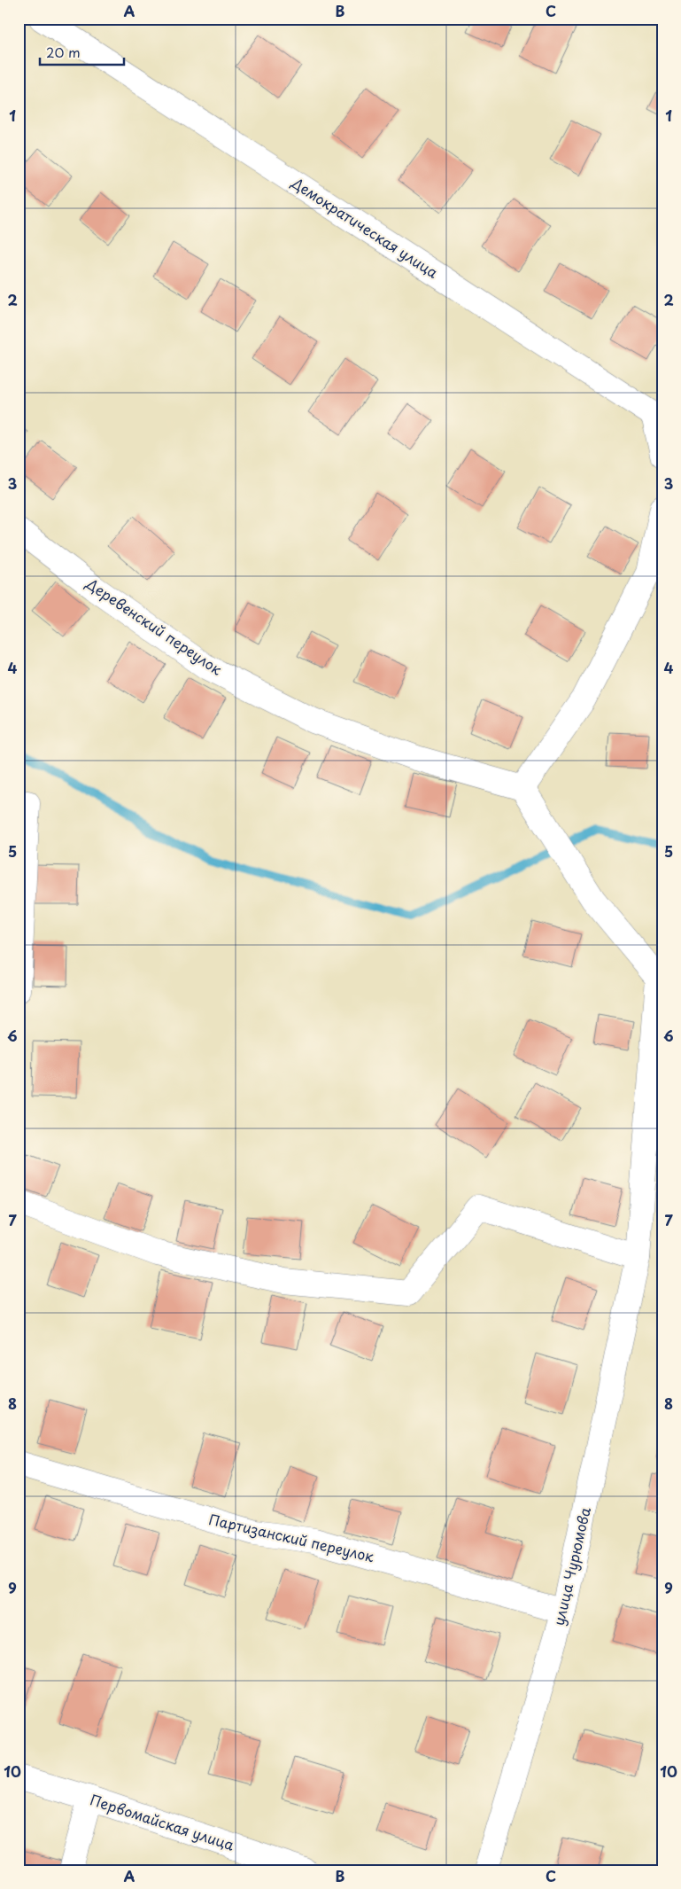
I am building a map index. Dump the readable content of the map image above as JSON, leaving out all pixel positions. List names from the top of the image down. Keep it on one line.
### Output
{"streets":{"street":["Демократическая улица","Деревенский переулок","Партизанский переулок","улица Чурюмова","Первомайская улица"]},"crossings":[["Деревенский переулок","улица Чурюмова"],["Партизанский переулок","улица Чурюмова"]],"scale_bar":"20 m","grid":{"columns":["A","B","C"],"rows":["1","2","3","4","5","6","7","8","9","10"]}}
